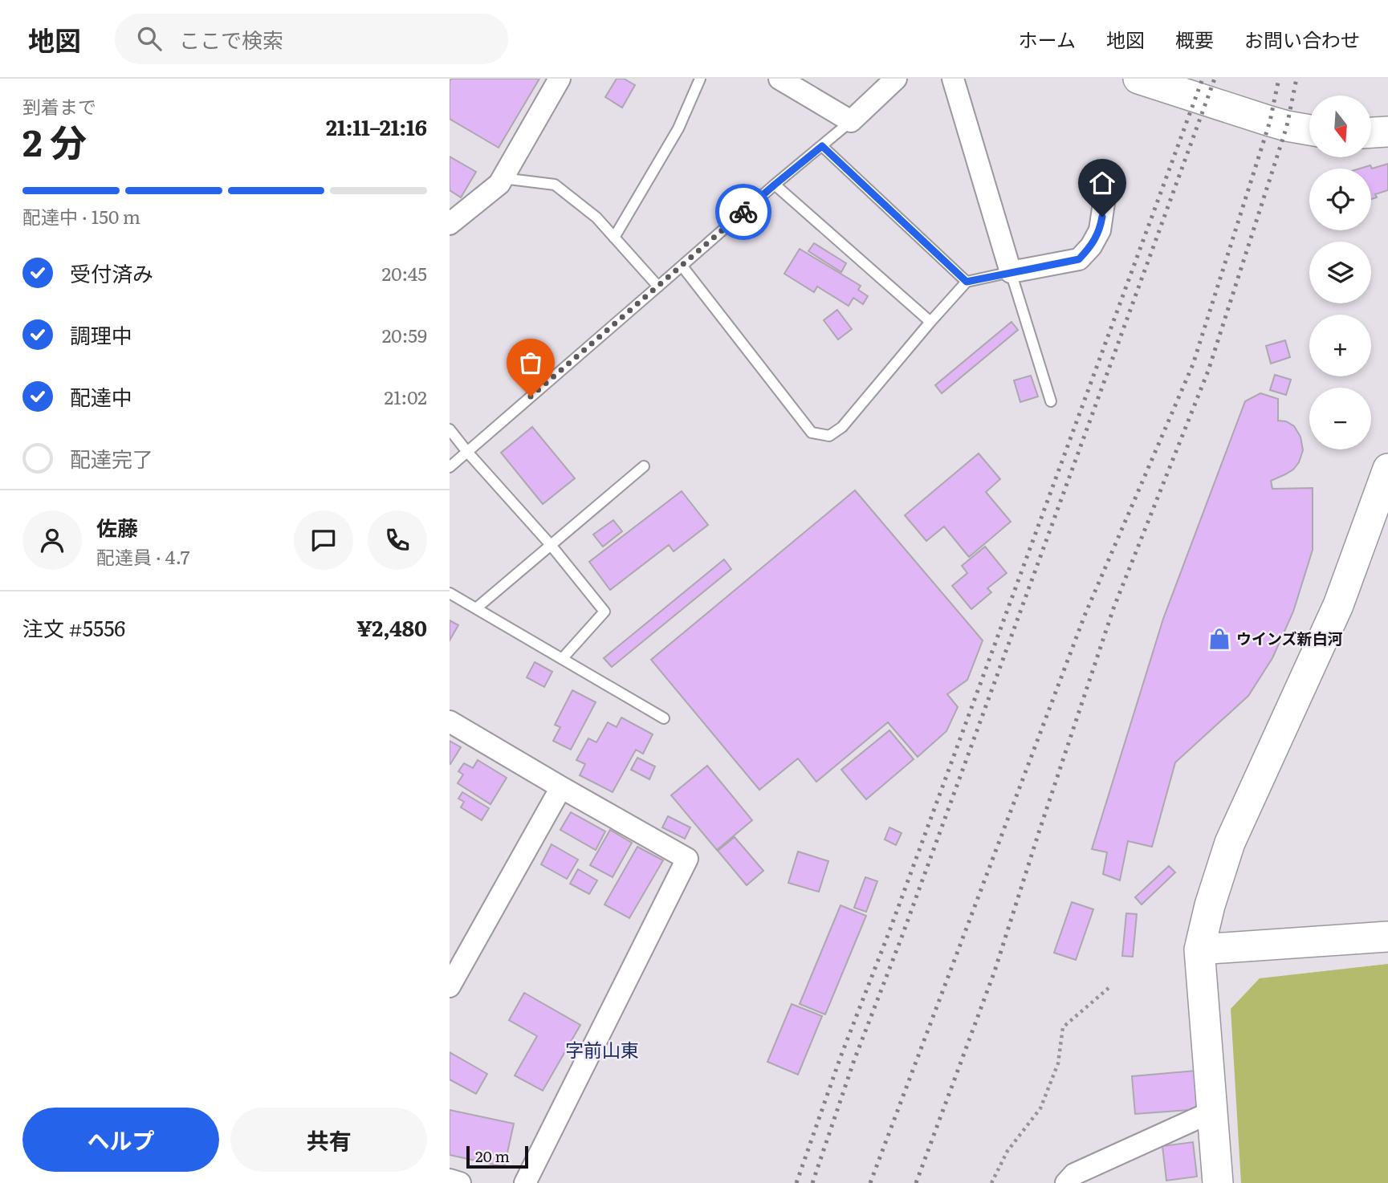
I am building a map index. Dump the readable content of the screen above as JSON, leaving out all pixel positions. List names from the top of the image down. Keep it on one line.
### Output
{"districts":["字前山東"],"places":{"shop":["ウインズ新白河"]},"scale_bar":"20 m","north":"bottom","page":{"header":"地図","search":"ここで検索","nav":["ホーム","地図","概要","お問い合わせ"],"heading":["2 分","到着まで","21:11–21:16"],"panel":["佐藤","配達員 · 4.7","注文 #5556","¥2,480"],"map_buttons":["+","−"],"bar":"配達中 · 150 m","list":[["受付済み","20:45"],["調理中","20:59"],["配達中","21:02"],"配達完了"],"buttons":["ヘルプ","共有"],"scale":"20 m"}}
